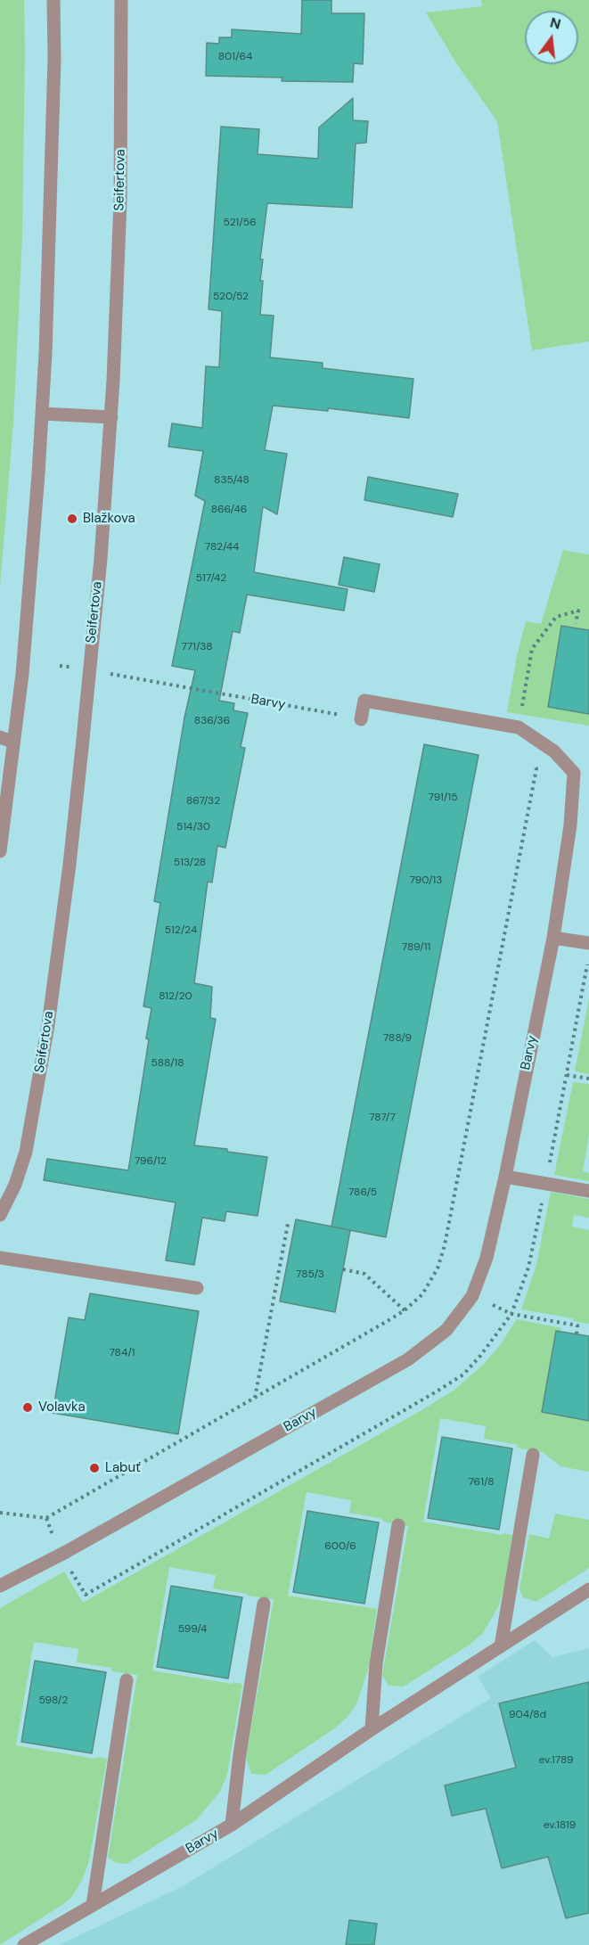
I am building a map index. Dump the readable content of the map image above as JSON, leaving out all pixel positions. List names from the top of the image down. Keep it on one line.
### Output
{"streets":{"street":["Seifertova","Barvy"]},"crossings":[["Seifertova","Barvy"]],"places":["Blažkova","Volavka","Labuť"],"house_numbers":["801/64","521/56","520/52","835/48","866/46","782/44","517/42","771/38","836/36","791/15","867/32","514/30","513/28","790/13","512/24","789/11","812/20","788/9","588/18","787/7","796/12","786/5","785/3","784/1","761/8","600/6","599/4","598/2","904/8d","ev.1789","ev.1819"],"north":"top"}
